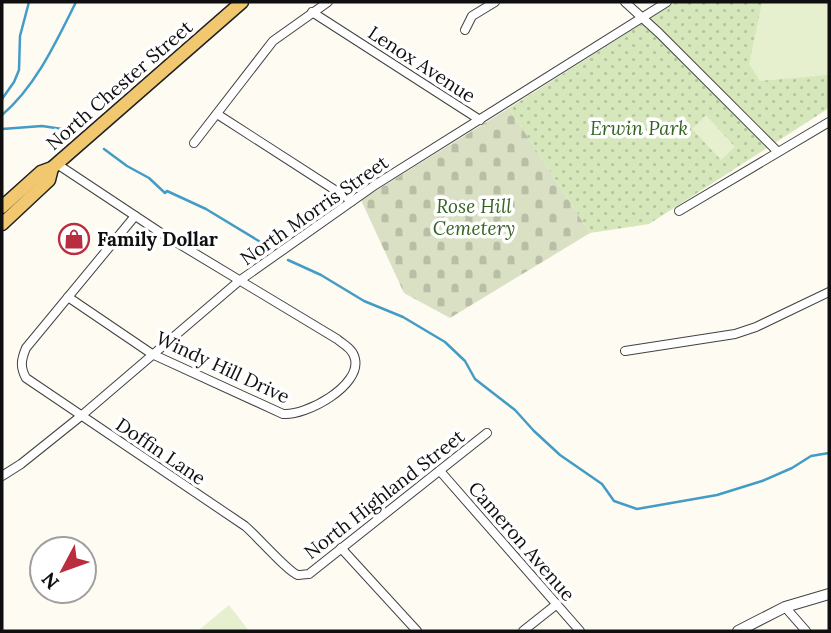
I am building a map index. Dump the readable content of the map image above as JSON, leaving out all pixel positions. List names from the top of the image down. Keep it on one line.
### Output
{"streets":{"main road":["North Chester Street"],"street":["Lenox Avenue","North Morris Street","Windy Hill Drive","Doffin Lane","North Highland Street","Cameron Avenue"]},"crossings":[["Lenox Avenue","North Morris Street"],["North Morris Street","Windy Hill Drive"],["North Morris Street","Doffin Lane"],["Windy Hill Drive","Doffin Lane"],["Doffin Lane","North Highland Street"],["North Highland Street","Cameron Avenue"]],"parks":["Erwin Park","Rose Hill Cemetery"],"places":{"shop":["Family Dollar"]},"north":"bottom left"}
